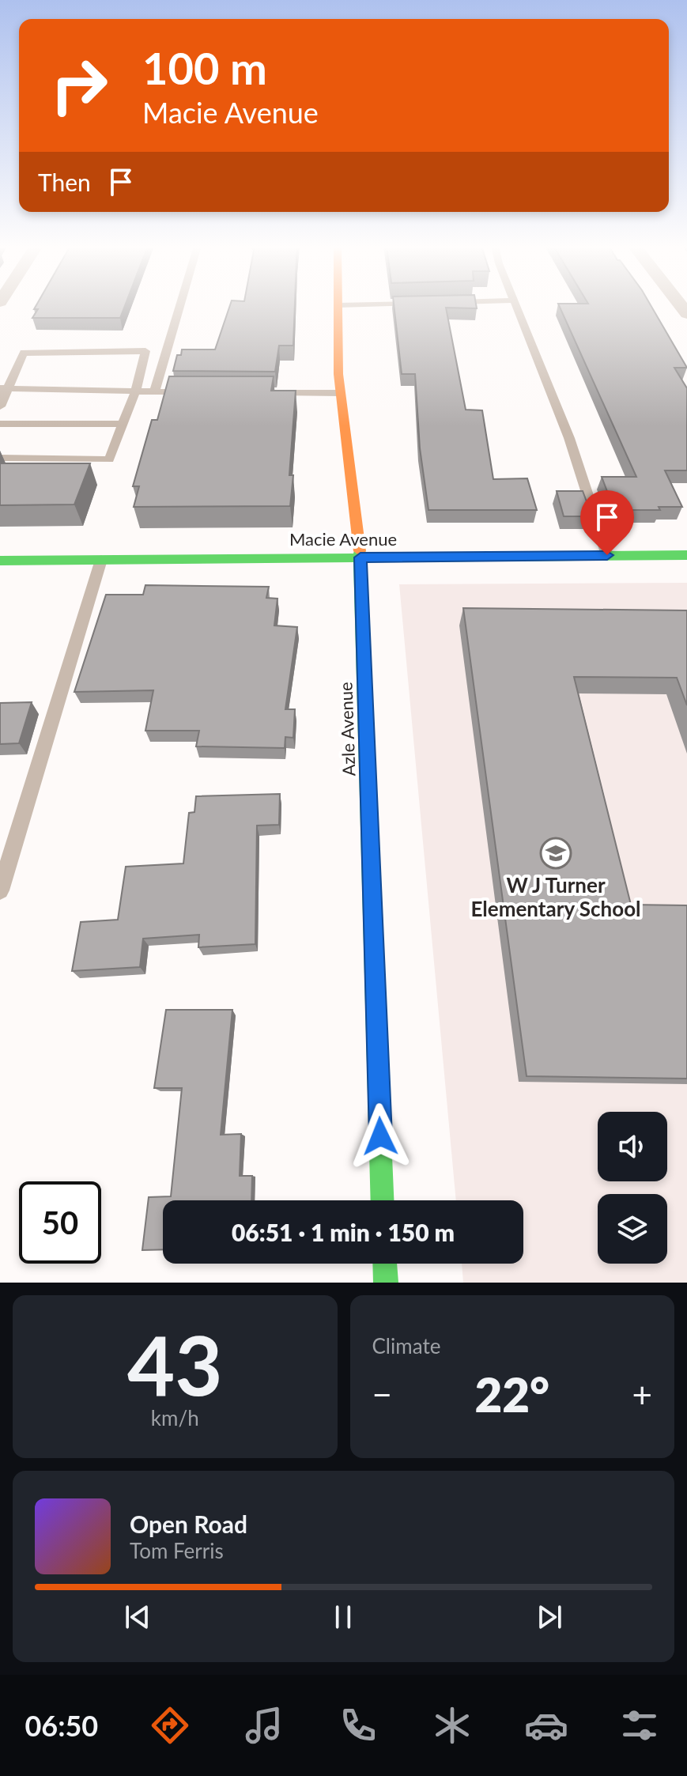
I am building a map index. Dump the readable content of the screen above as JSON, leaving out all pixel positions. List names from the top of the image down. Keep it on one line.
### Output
{"streets":{"main road":["Macie Avenue","Azle Avenue"]},"crossings":[["Macie Avenue","Azle Avenue"]],"places":{"school or university":["W J Turner Elementary School"]},"page":{"turn":["100 m","Macie Avenue"],"then":"Then","limit":"50","trip":"06:51 · 1 min · 150 m","tile":[["43","km/h"],"Climate"],"heat":["−","22°","+"],"song":["Open Road","Tom Ferris"],"tabs":"06:50"}}
